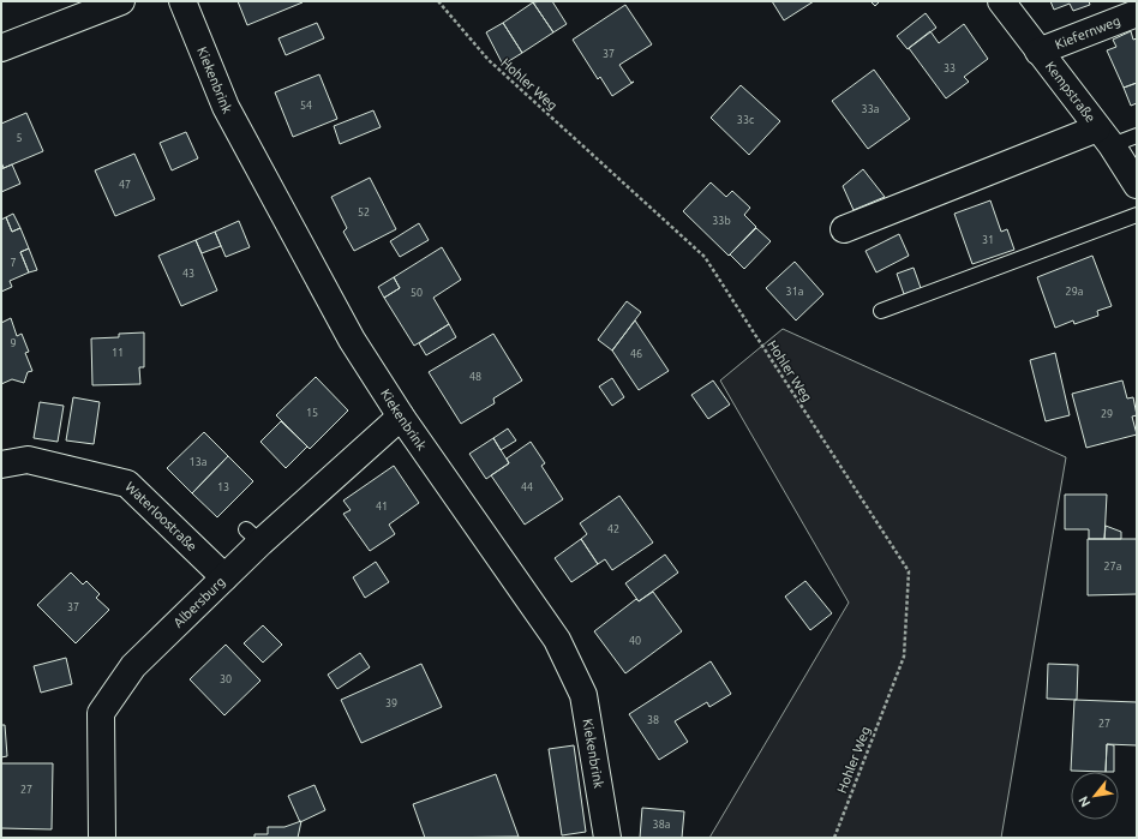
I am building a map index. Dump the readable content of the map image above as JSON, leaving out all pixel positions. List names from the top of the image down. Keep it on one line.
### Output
{"streets":{"street":["Kiefernweg","Kiekenbrink","Kempstraße","Waterloostraße","Albersburg"],"path":["Hohler Weg"]},"crossings":[["Kiefernweg","Kempstraße"],["Kiekenbrink","Albersburg"],["Waterloostraße","Albersburg"]],"house_numbers":["37","33","54","33a","33c","5","47","52","33b","31","7","43","31a","29a","50","9","11","46","48","15","29","13a","13","44","41","42","27a","37","40","30","39","38","27","27","38a"],"north":"bottom left"}
